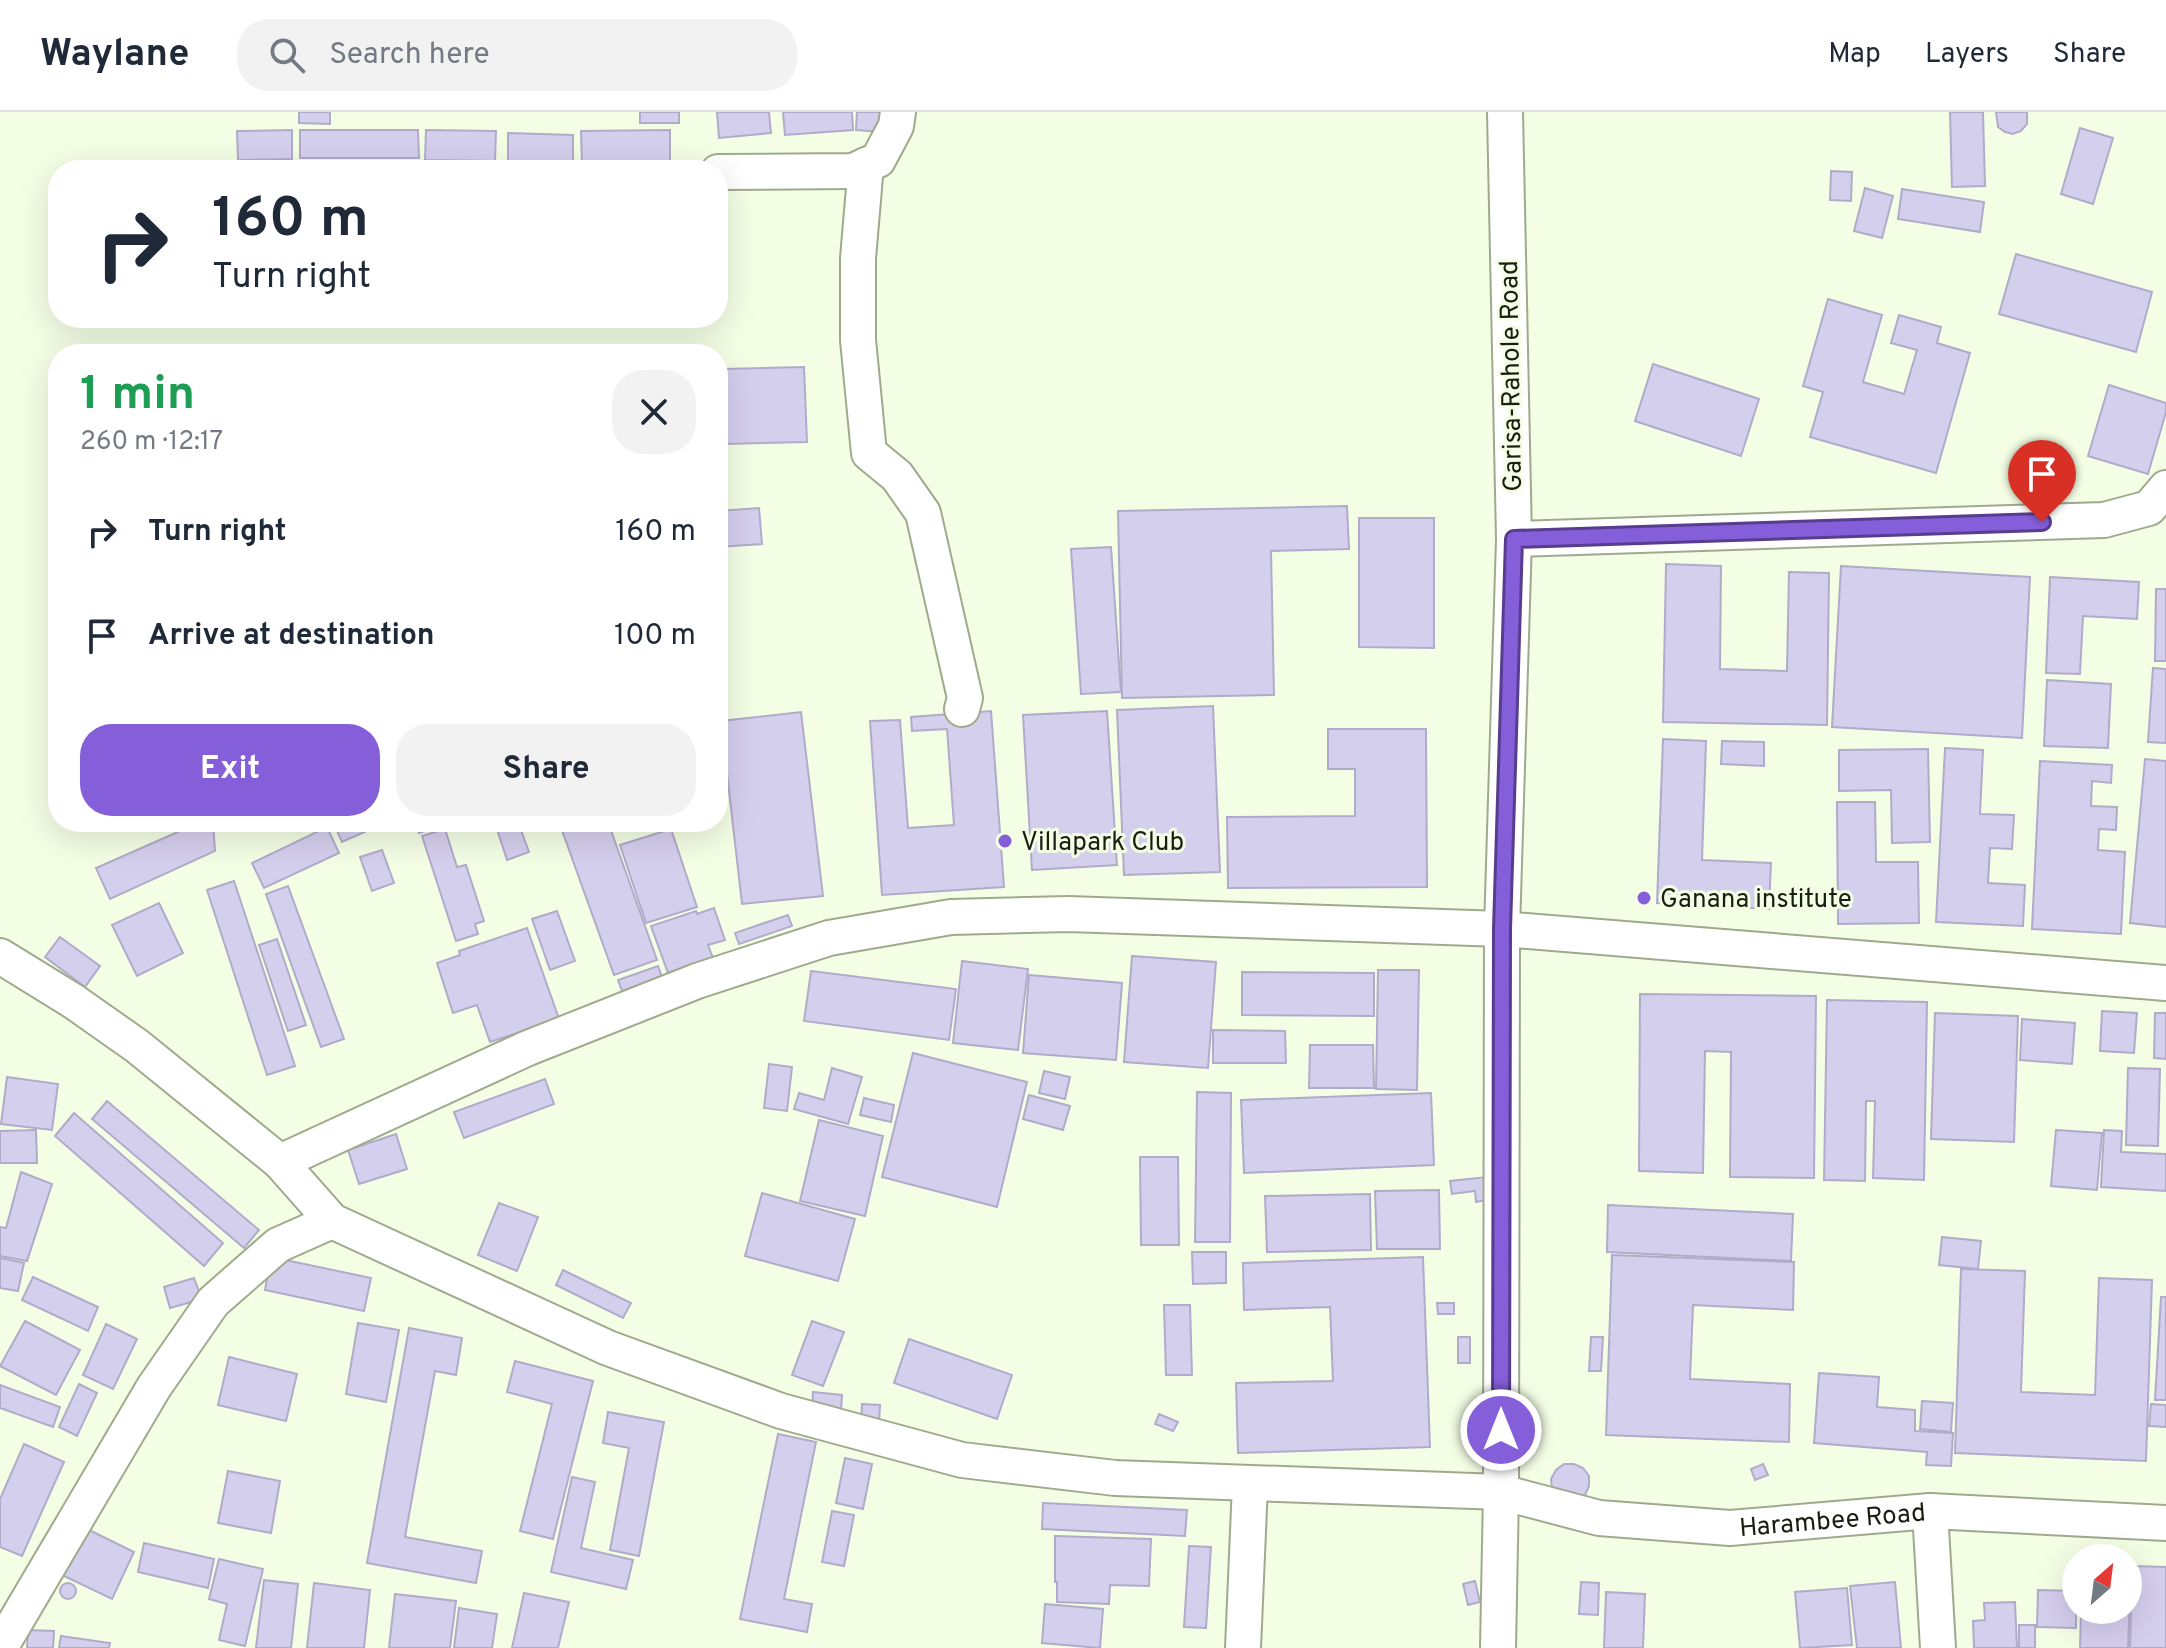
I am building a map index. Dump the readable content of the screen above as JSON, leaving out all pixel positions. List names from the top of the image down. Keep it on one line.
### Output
{"streets":{"street":["Garisa-Rahole Road","Harambee Road"]},"crossings":[["Garisa-Rahole Road","Harambee Road"]],"places":["Villapark Club","Ganana institute"],"north":"top right","page":{"header":"Waylane","search":"Search here","nav":["Map","Layers","Share"],"turn":["160 m","Turn right"],"heading":["1 min","260 m · 12:17"],"list":[{"name":"Turn right","value":"160 m"},{"name":"Arrive at destination","value":"100 m"}],"buttons":["Exit","Share"]}}
